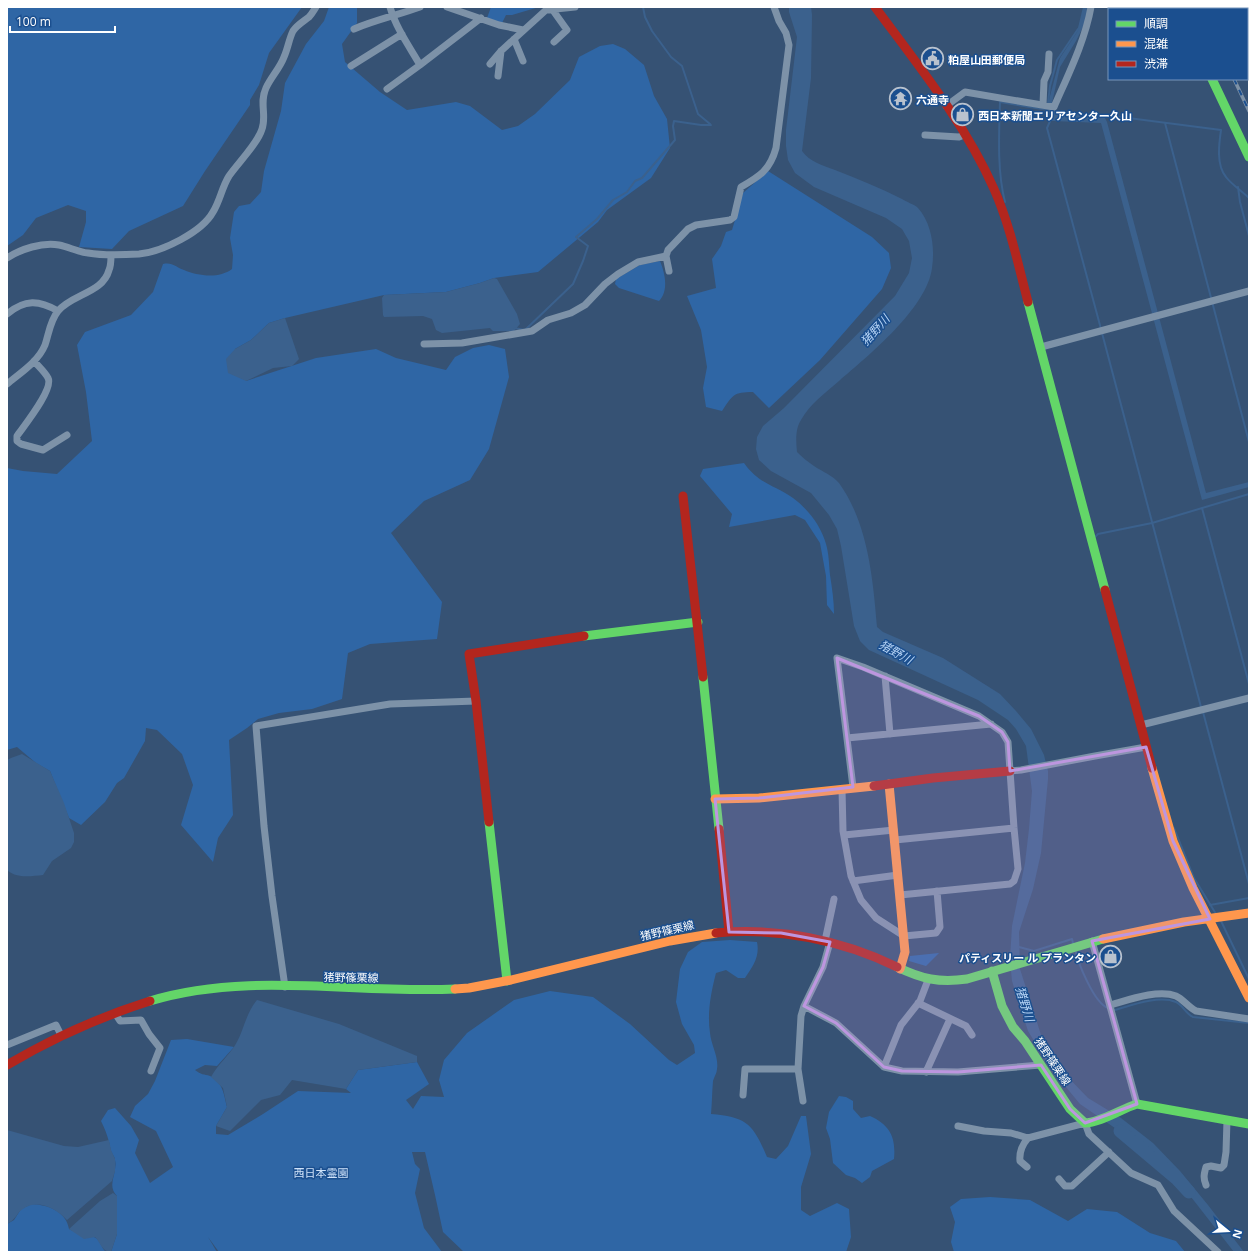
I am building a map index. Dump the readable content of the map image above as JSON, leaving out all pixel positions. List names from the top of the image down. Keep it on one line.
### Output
{"streets":{"street":["猪野篠栗線"]},"water":["猪野川"],"parks":["西日本霊園"],"places":{"public building":["粕屋山田郵便局"],"temple":["六通寺"],"shop":["西日本新聞エリアセンター久山","パティスリー ル プランタン"]},"legend":["順調","混雑","渋滞"],"scale_bar":"100 m","north":"right"}
